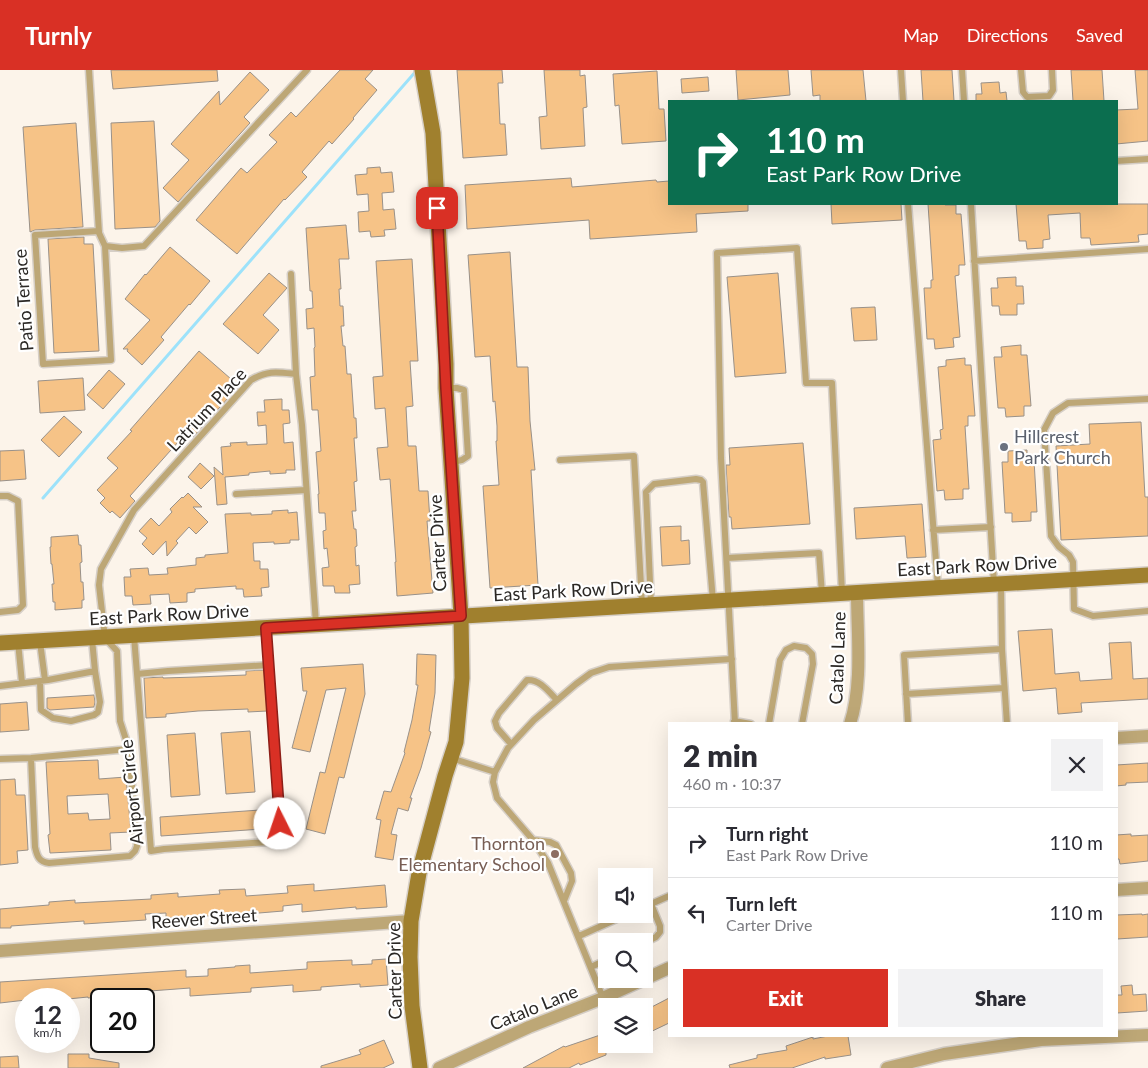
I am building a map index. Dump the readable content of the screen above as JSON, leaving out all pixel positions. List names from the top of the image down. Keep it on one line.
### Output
{"streets":{"main road":["Carter Drive","East Park Row Drive"],"street":["Catalo Lane","Reever Street"],"lane":["Patio Terrace","Latrium Place","Airport Circle"]},"crossings":[["Latrium Place","East Park Row Drive"],["Latrium Place","Airport Circle"],["Carter Drive","East Park Row Drive"],["Carter Drive","Reever Street"],["East Park Row Drive","Catalo Lane"],["East Park Row Drive","Airport Circle"]],"places":["Hillcrest Park Church","Thornton Elementary School"],"page":{"header":"Turnly","nav":["Map","Directions","Saved"],"turn":["110 m","East Park Row Drive"],"heading":["2 min","460 m · 10:37"],"list":[{"name":"Turn right","note":"East Park Row Drive","value":"110 m"},{"name":"Turn left","note":"Carter Drive","value":"110 m"}],"buttons":["Exit","Share"],"speed":"12 km/h","limit":"20"}}
